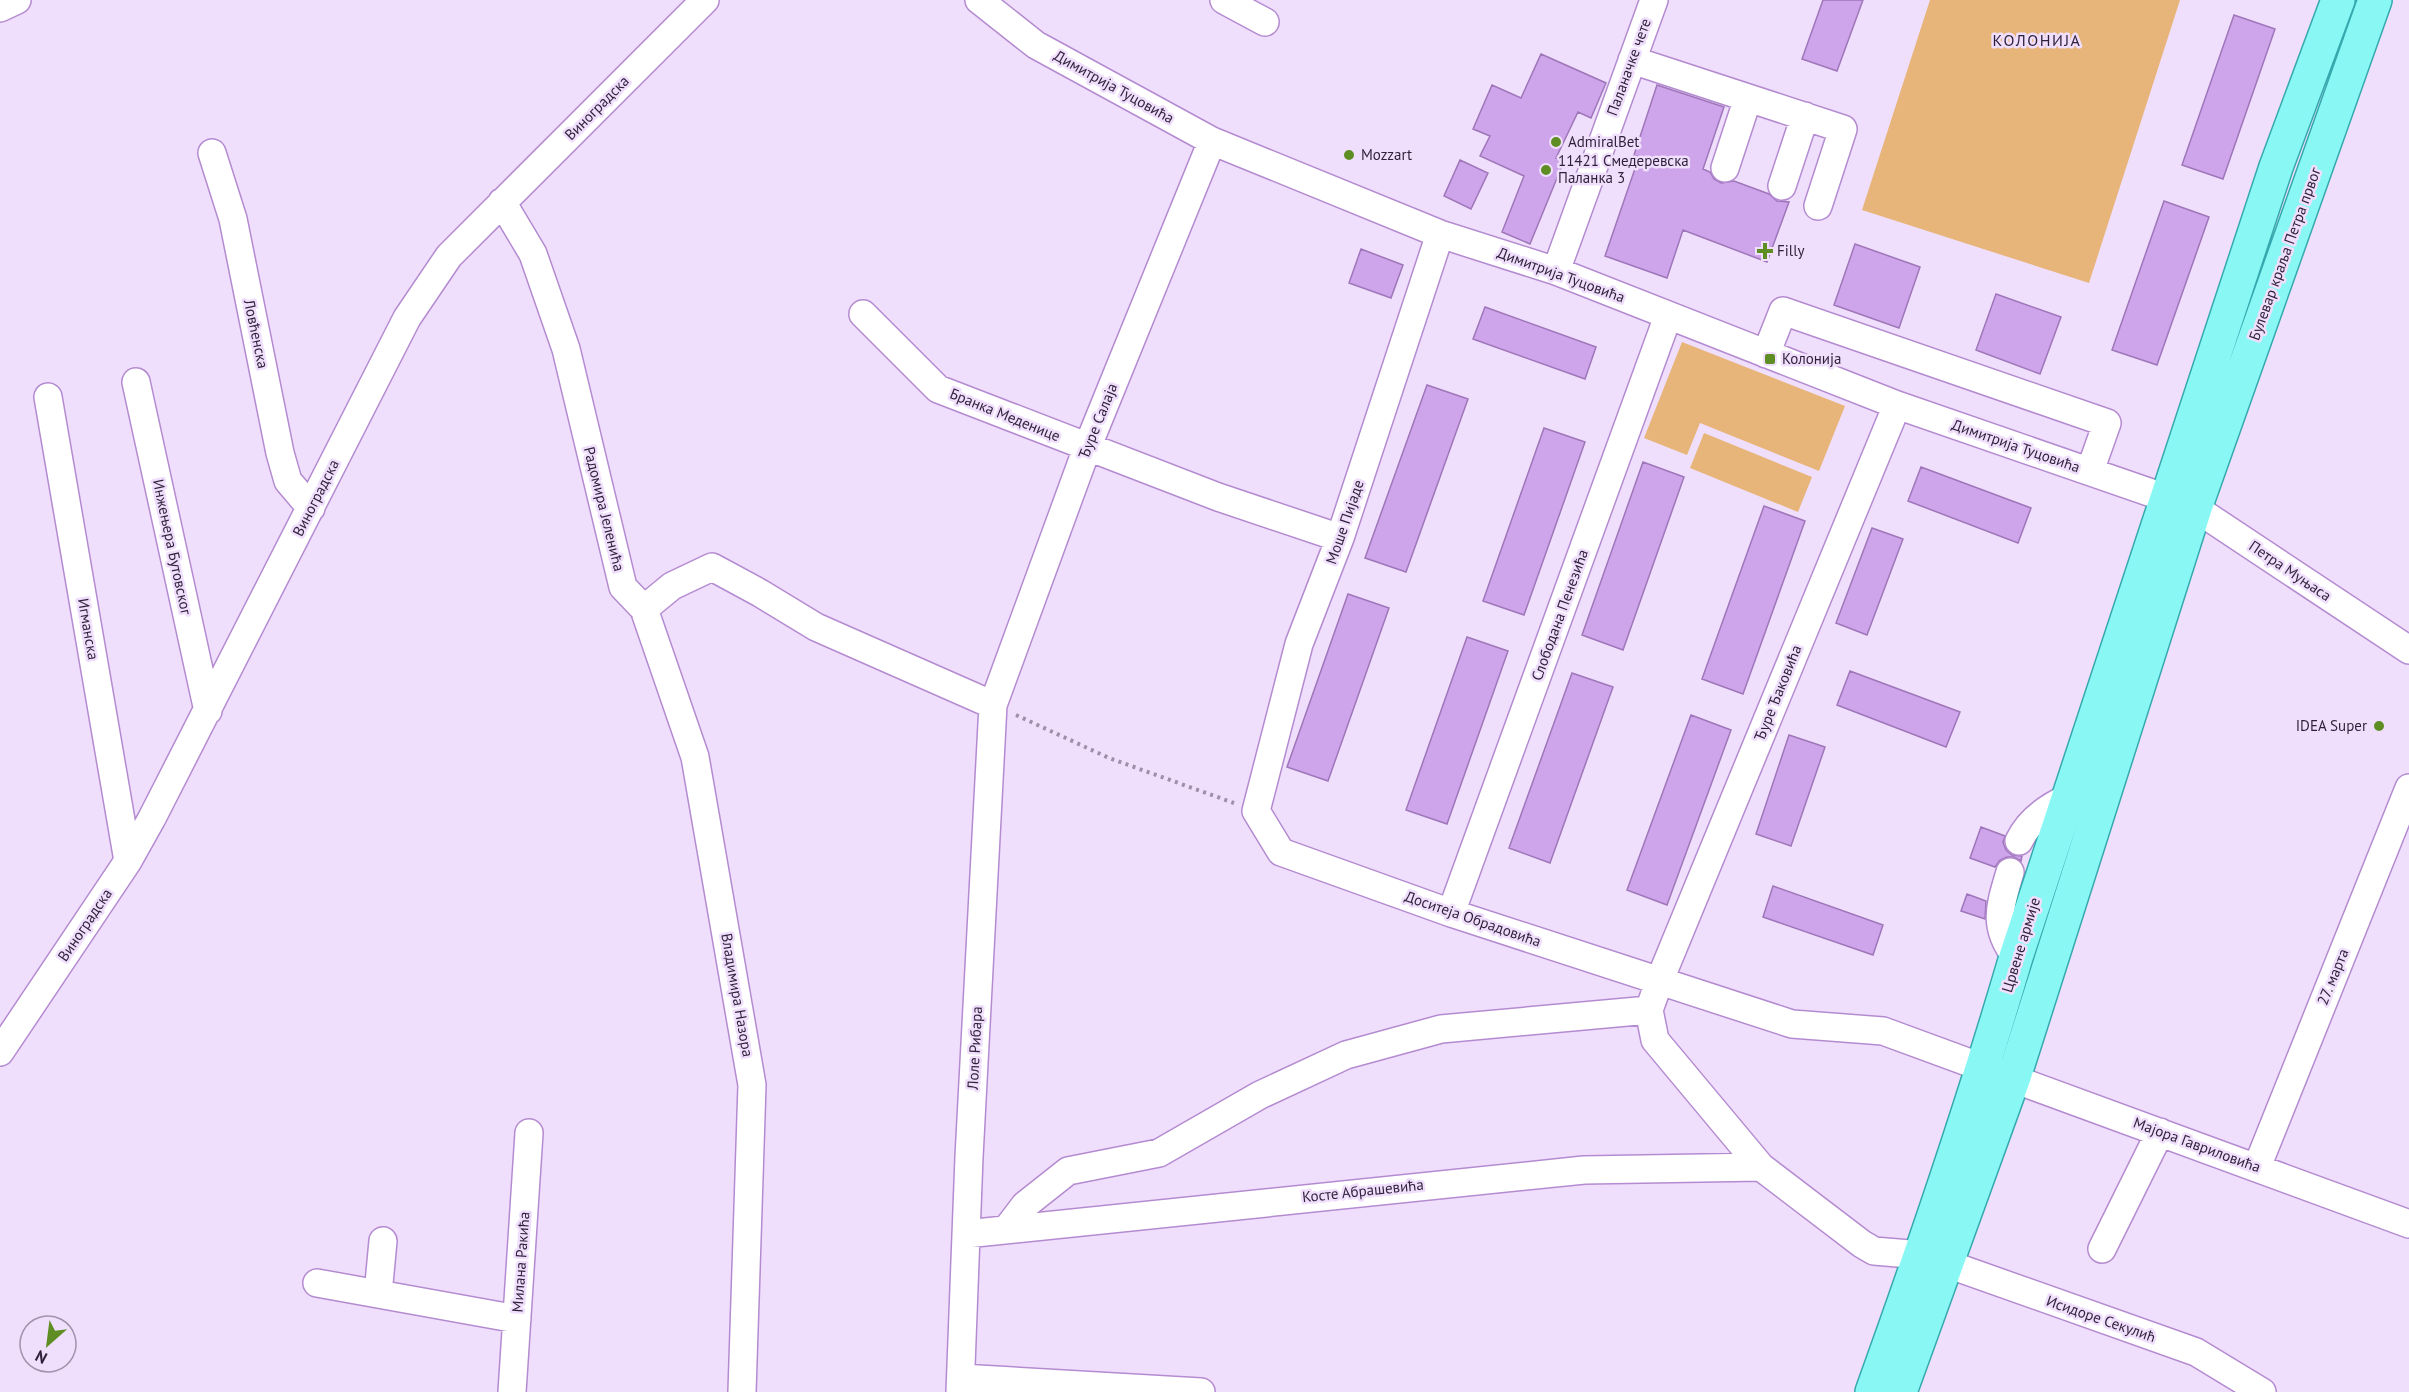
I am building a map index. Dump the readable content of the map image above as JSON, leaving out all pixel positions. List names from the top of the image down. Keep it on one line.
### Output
{"streets":{"main road":["Булевар краља Петра првог","Црвене армије"],"street":["Паланачке чете","Димитрија Туцовића","Виноградска","Ловћенска","Бранка Меденице","Ђуре Салаја","Радомира Јеленића","Моше Пијаде","Инжењера Бутовског","Петра Муњаса","Слободана Пенезића","Игманска","Ђуре Ђаковића","Доситеја Обрадовића","27. марта","Владимира Назора","Лоле Рибара","Мајора Гавриловића","Косте Абрашевића","Милана Ракића","Исидоре Секулић"]},"crossings":[["Паланачке чете","Димитрија Туцовића"],["Димитрија Туцовића","Булевар краља Петра првог"],["Димитрија Туцовића","Ђуре Салаја"],["Димитрија Туцовића","Моше Пијаде"],["Димитрија Туцовића","Петра Муњаса"],["Димитрија Туцовића","Слободана Пенезића"],["Димитрија Туцовића","Ђуре Ђаковића"],["Димитрија Туцовића","Црвене армије"],["Виноградска","Ловћенска"],["Виноградска","Радомира Јеленића"],["Виноградска","Инжењера Бутовског"],["Виноградска","Игманска"],["Булевар краља Петра првог","Петра Муњаса"],["Булевар краља Петра првог","Црвене армије"],["Бранка Меденице","Ђуре Салаја"],["Бранка Меденице","Моше Пијаде"],["Ђуре Салаја","Лоле Рибара"],["Радомира Јеленића","Владимира Назора"],["Моше Пијаде","Доситеја Обрадовића"],["Петра Муњаса","Црвене армије"],["Слободана Пенезића","Доситеја Обрадовића"],["Ђуре Ђаковића","Доситеја Обрадовића"],["Доситеја Обрадовића","Црвене армије"],["Доситеја Обрадовића","Мајора Гавриловића"],["Црвене армије","Мајора Гавриловића"],["Црвене армије","Исидоре Секулић"],["27. марта","Мајора Гавриловића"],["Лоле Рибара","Косте Абрашевића"]],"districts":["КОЛОНИЈА"],"places":{"other":["AdmiralBet","Mozzart","11421 Смедеревска Паланка 3","IDEA Super"],"health":["Filly"],"transit":["Колонија"]},"north":"bottom left"}
